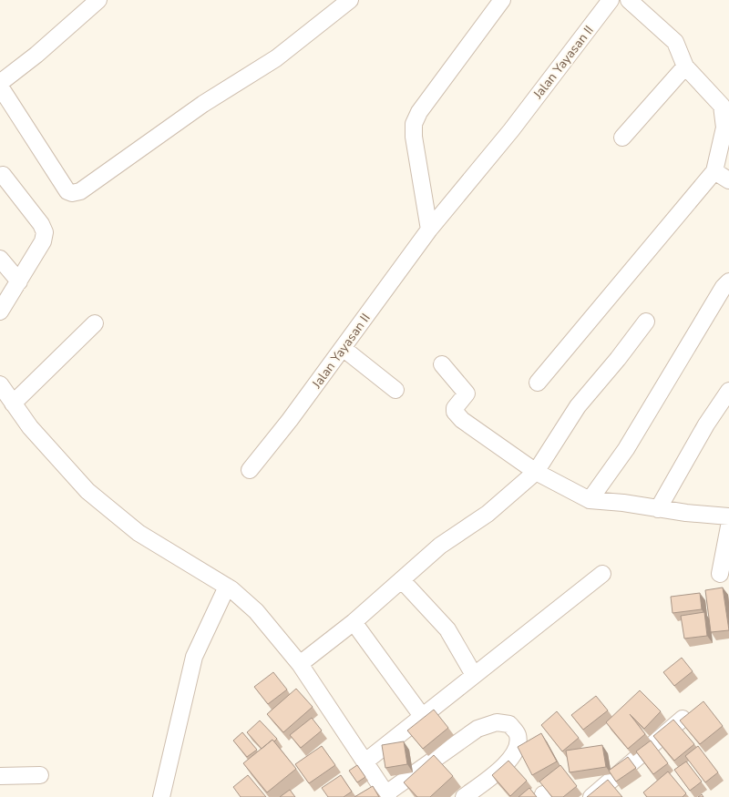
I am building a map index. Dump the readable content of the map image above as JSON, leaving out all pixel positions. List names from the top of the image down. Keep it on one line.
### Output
{"streets":{"street":["Jalan Yayasan II"]}}
